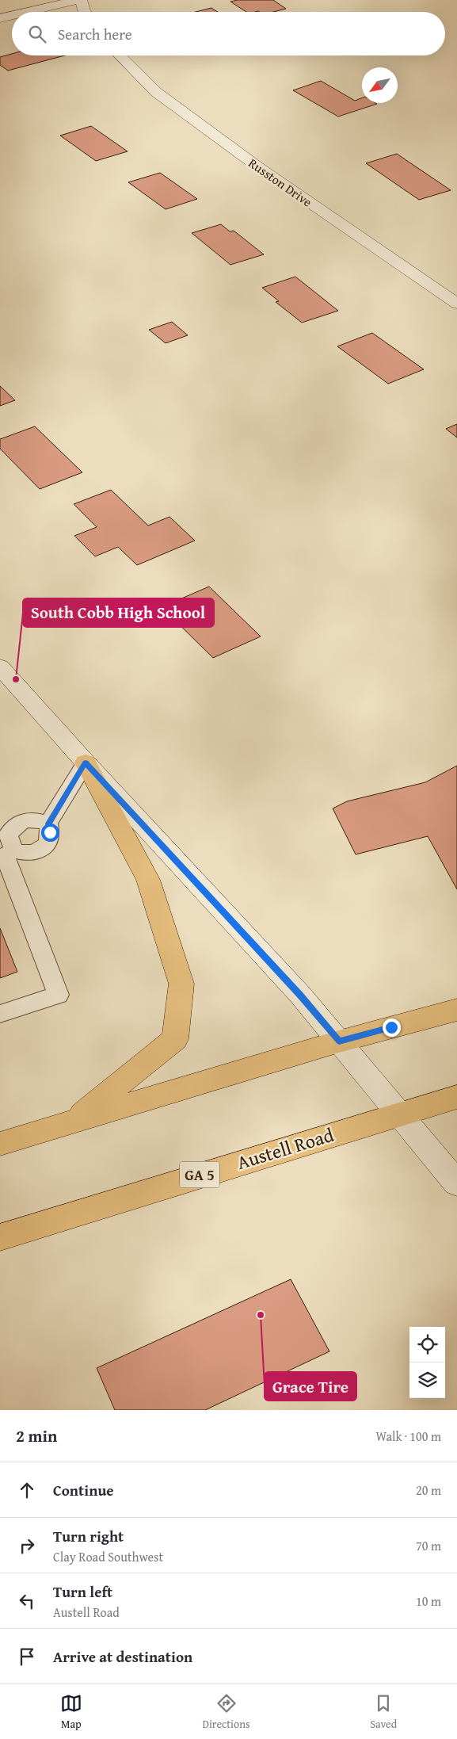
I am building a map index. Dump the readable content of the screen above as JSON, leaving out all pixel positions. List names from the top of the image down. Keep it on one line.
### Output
{"streets":{"main road":["Austell Road","GA 5"],"street":["Russton Drive"]},"places":["South Cobb High School","Grace Tire"],"north":"bottom left","page":{"search":"Search here","heading":["2 min","Walk · 100 m"],"list":[["Continue","20 m"],["Turn right","Clay Road Southwest","70 m"],["Turn left","Austell Road","10 m"],"Arrive at destination"],"nav":["Map","Directions","Saved"]}}
